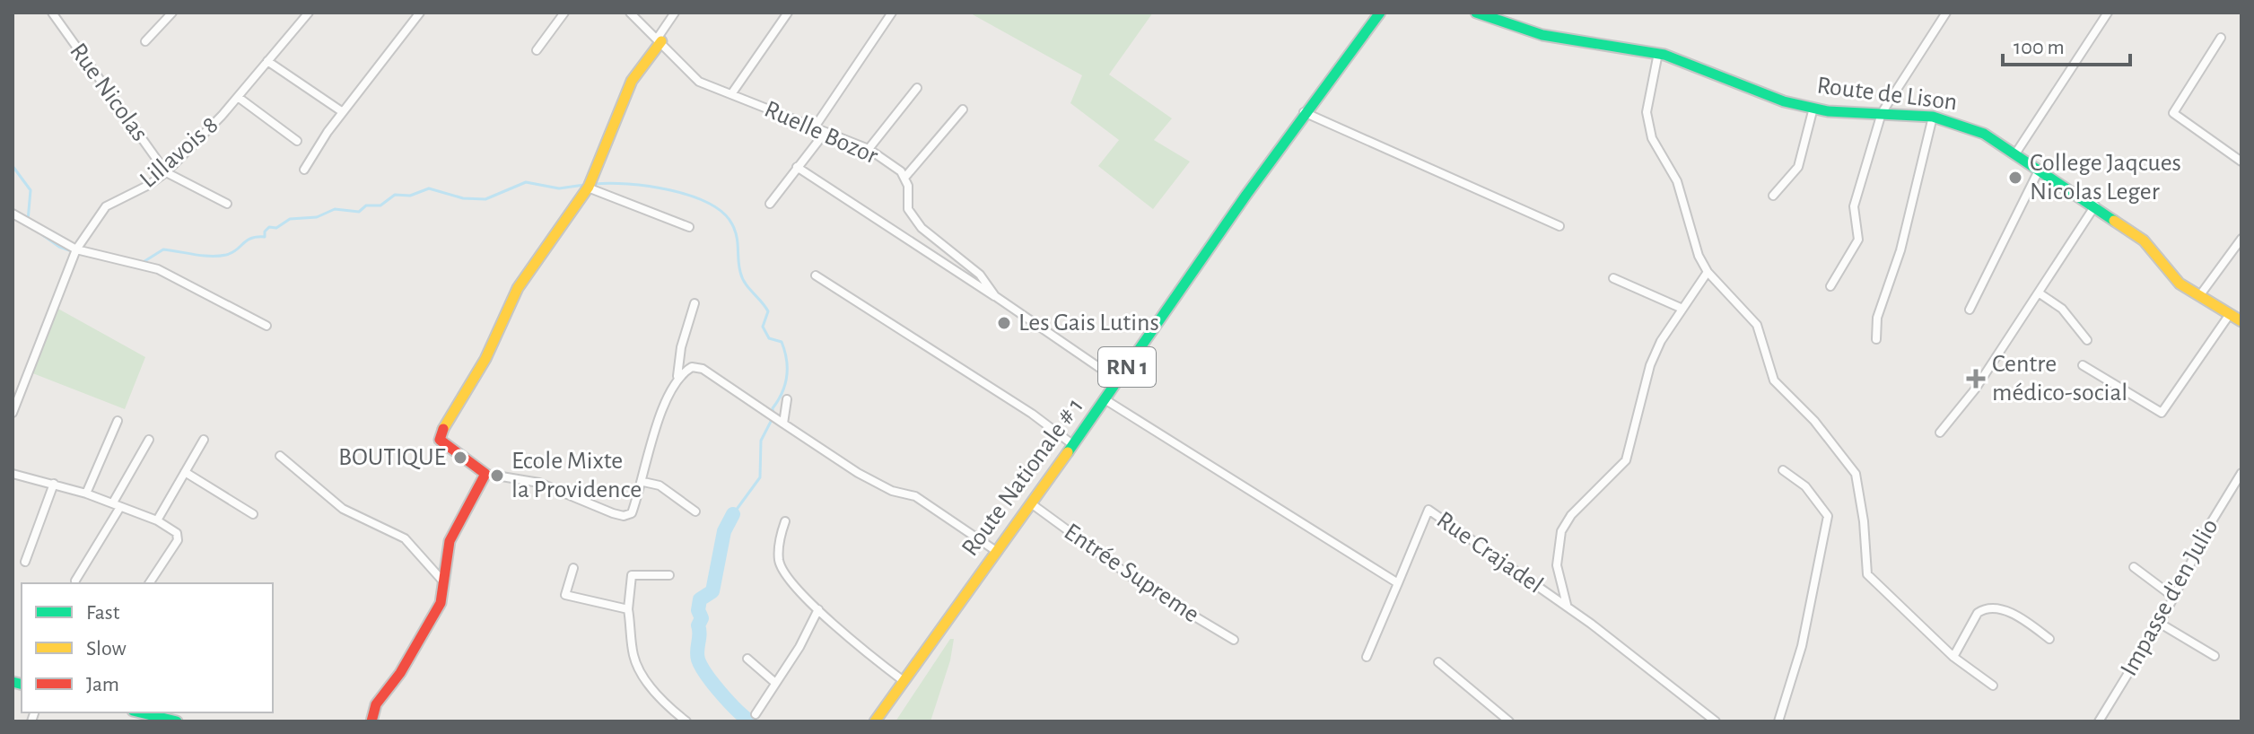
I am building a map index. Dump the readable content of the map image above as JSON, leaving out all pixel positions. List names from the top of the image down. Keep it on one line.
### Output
{"streets":{"street":["Rue Nicolas","Route de Lison","Ruelle Bozor","Lillavois 8","RN 1","Route Nationale # 1","Rue Crajadel","Entrée Supreme","Impasse d'en Julio"]},"crossings":[["Rue Nicolas","Lillavois 8"],["Ruelle Bozor","Route Nationale # 1"],["Route Nationale # 1","Entrée Supreme"]],"places":{"other":["College Jaqcues Nicolas Leger","Les Gais Lutins","BOUTIQUE","Ecole Mixte la Providence"],"health":["Centre médico-social"]},"legend":["Fast","Slow","Jam"],"scale_bar":"100 m"}
